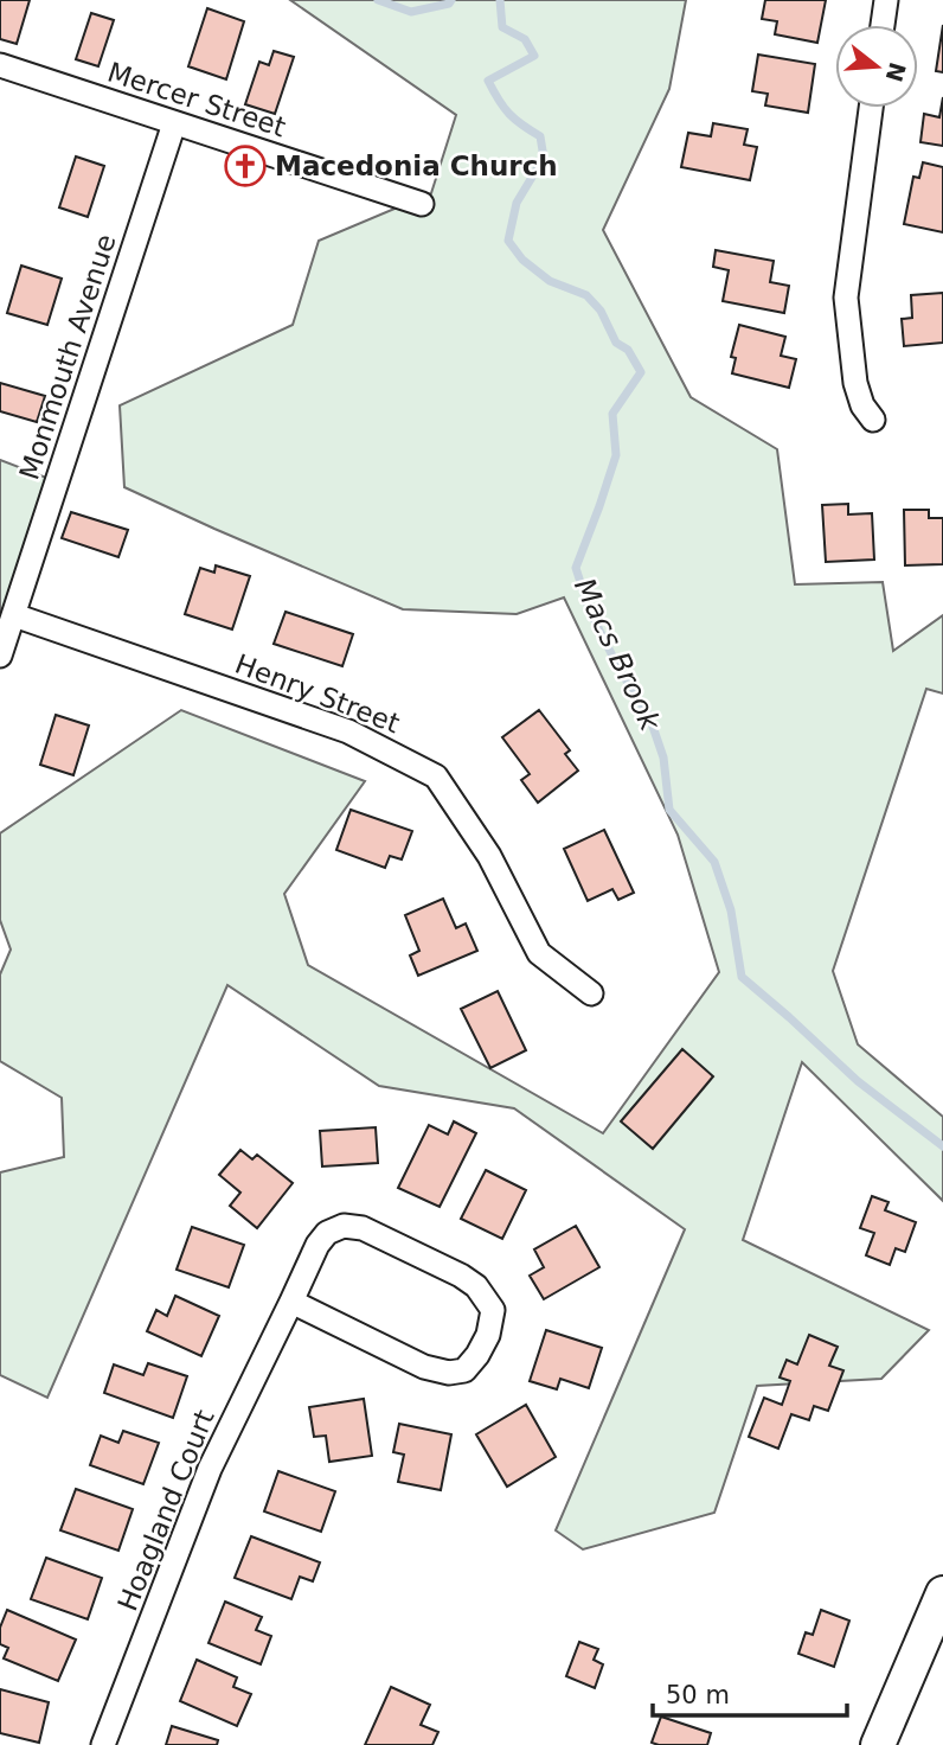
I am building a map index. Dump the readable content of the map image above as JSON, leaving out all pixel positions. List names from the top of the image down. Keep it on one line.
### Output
{"streets":{"street":["Mercer Street","Monmouth Avenue","Henry Street","Hoagland Court"]},"crossings":[["Mercer Street","Monmouth Avenue"],["Monmouth Avenue","Henry Street"]],"water":["Macs Brook"],"places":{"church":["Macedonia Church"]},"scale_bar":"50 m","north":"right"}
